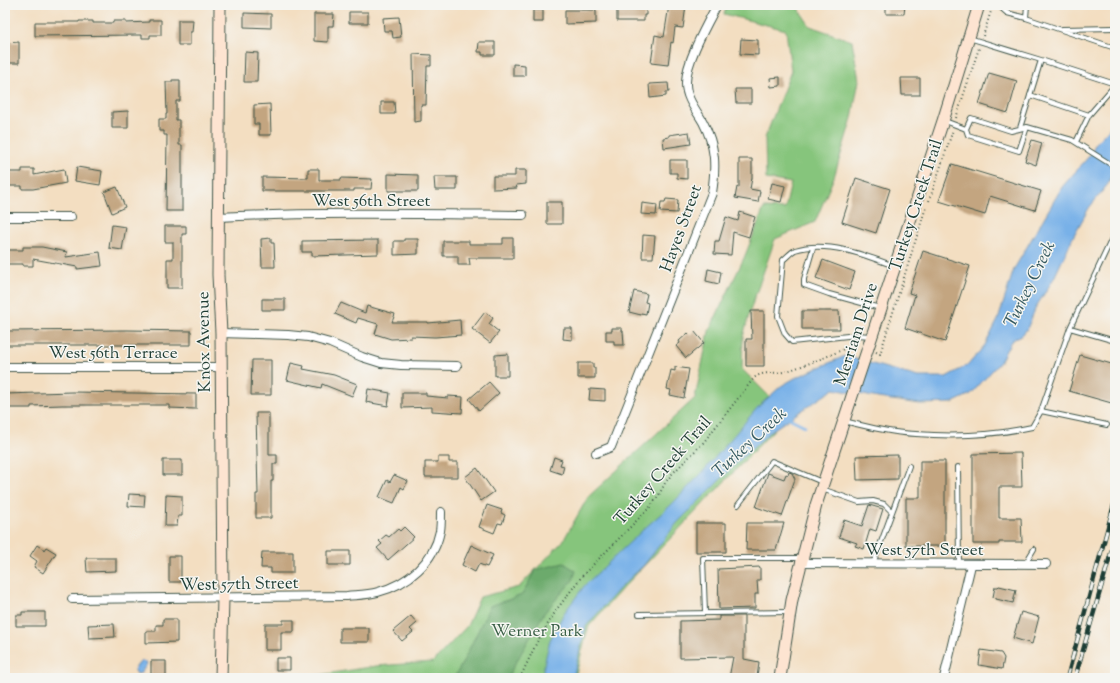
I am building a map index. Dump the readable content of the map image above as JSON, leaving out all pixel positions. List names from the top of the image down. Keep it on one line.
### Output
{"streets":{"main road":["Merriam Drive","Knox Avenue"],"street":["West 56th Street","Hayes Street","West 56th Terrace","West 57th Street"],"path":["Turkey Creek Trail"]},"crossings":[["West 56th Street","Knox Avenue"],["Turkey Creek Trail","Merriam Drive"],["Merriam Drive","West 57th Street"],["Knox Avenue","West 56th Terrace"],["Knox Avenue","West 57th Street"]],"water":["Turkey Creek"],"parks":["Werner Park"]}
